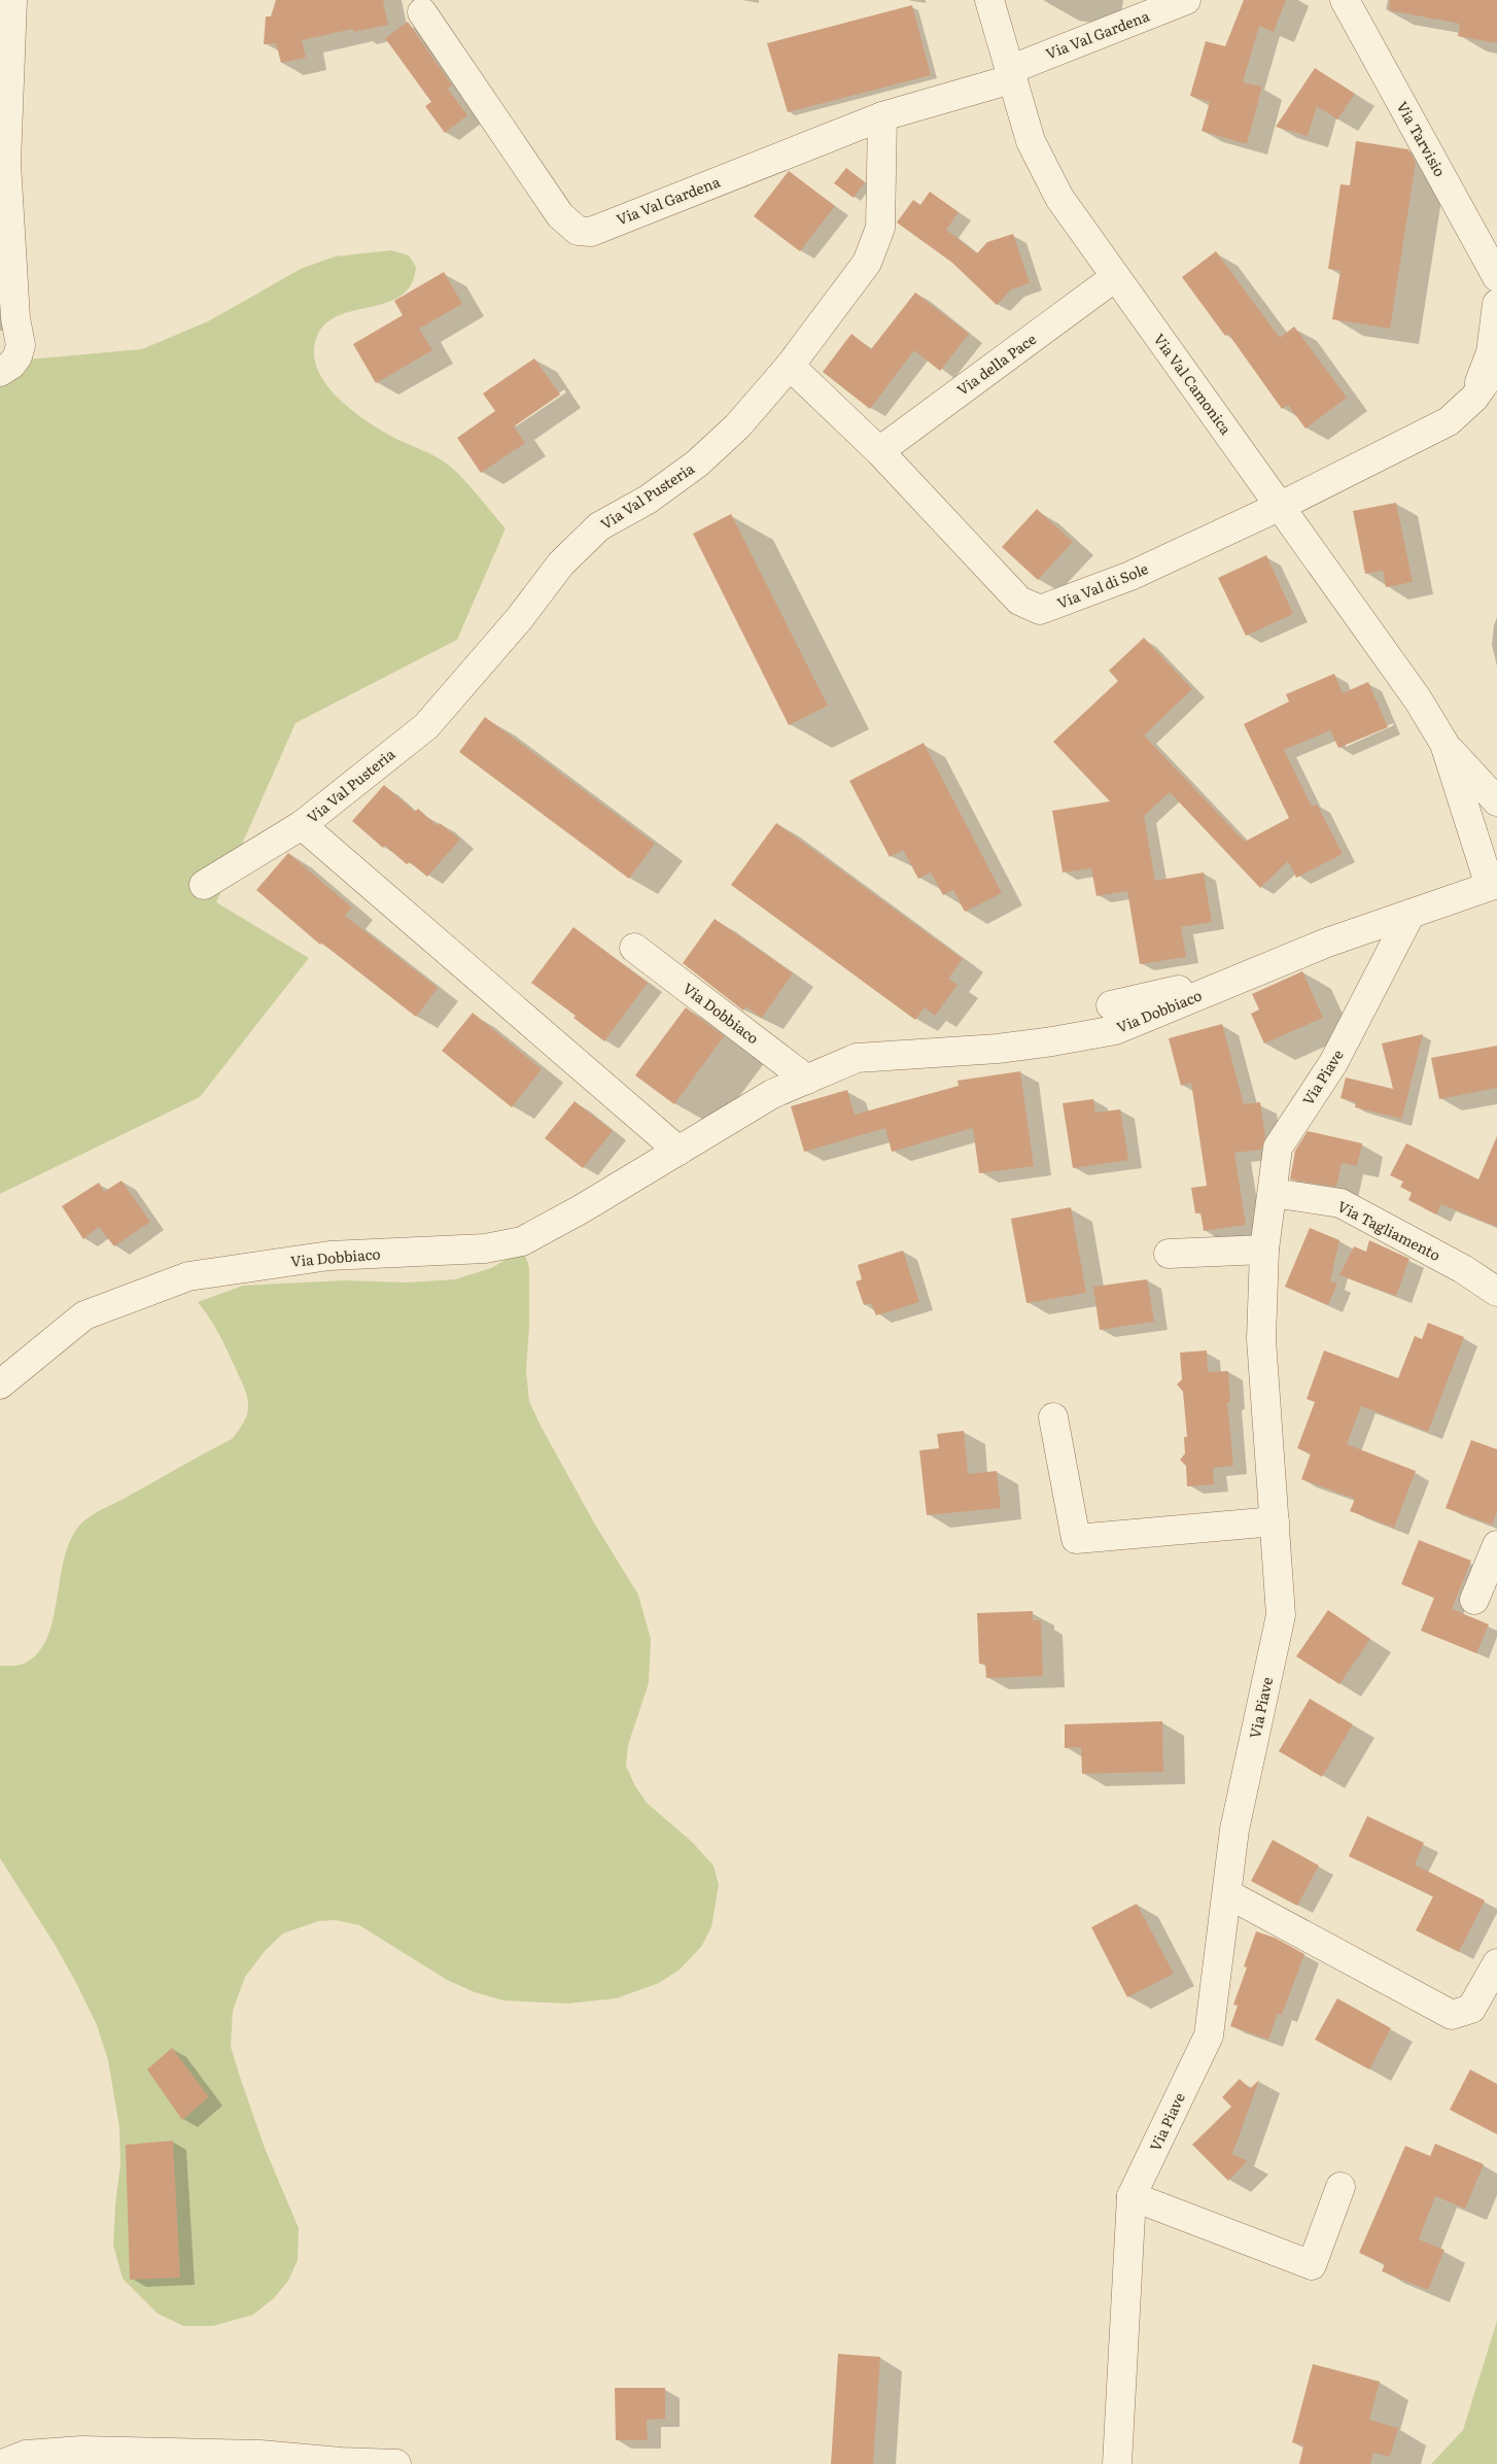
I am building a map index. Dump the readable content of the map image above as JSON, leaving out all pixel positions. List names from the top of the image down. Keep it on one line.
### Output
{"streets":{"street":["Via Val Gardena","Via Tarvisio","Via della Pace","Via Val Camonica","Via Val Pusteria","Via Val di Sole","Via Dobbiaco","Via Piave","Via Tagliamento"]},"crossings":[["Via Val Gardena","Via Val Camonica"],["Via Val Gardena","Via Val Pusteria"],["Via della Pace","Via Val Camonica"],["Via della Pace","Via Val di Sole"],["Via Val Camonica","Via Val di Sole"],["Via Val Camonica","Via Dobbiaco"],["Via Val Pusteria","Via Val di Sole"],["Via Dobbiaco","Via Piave"],["Via Piave","Via Tagliamento"]]}
